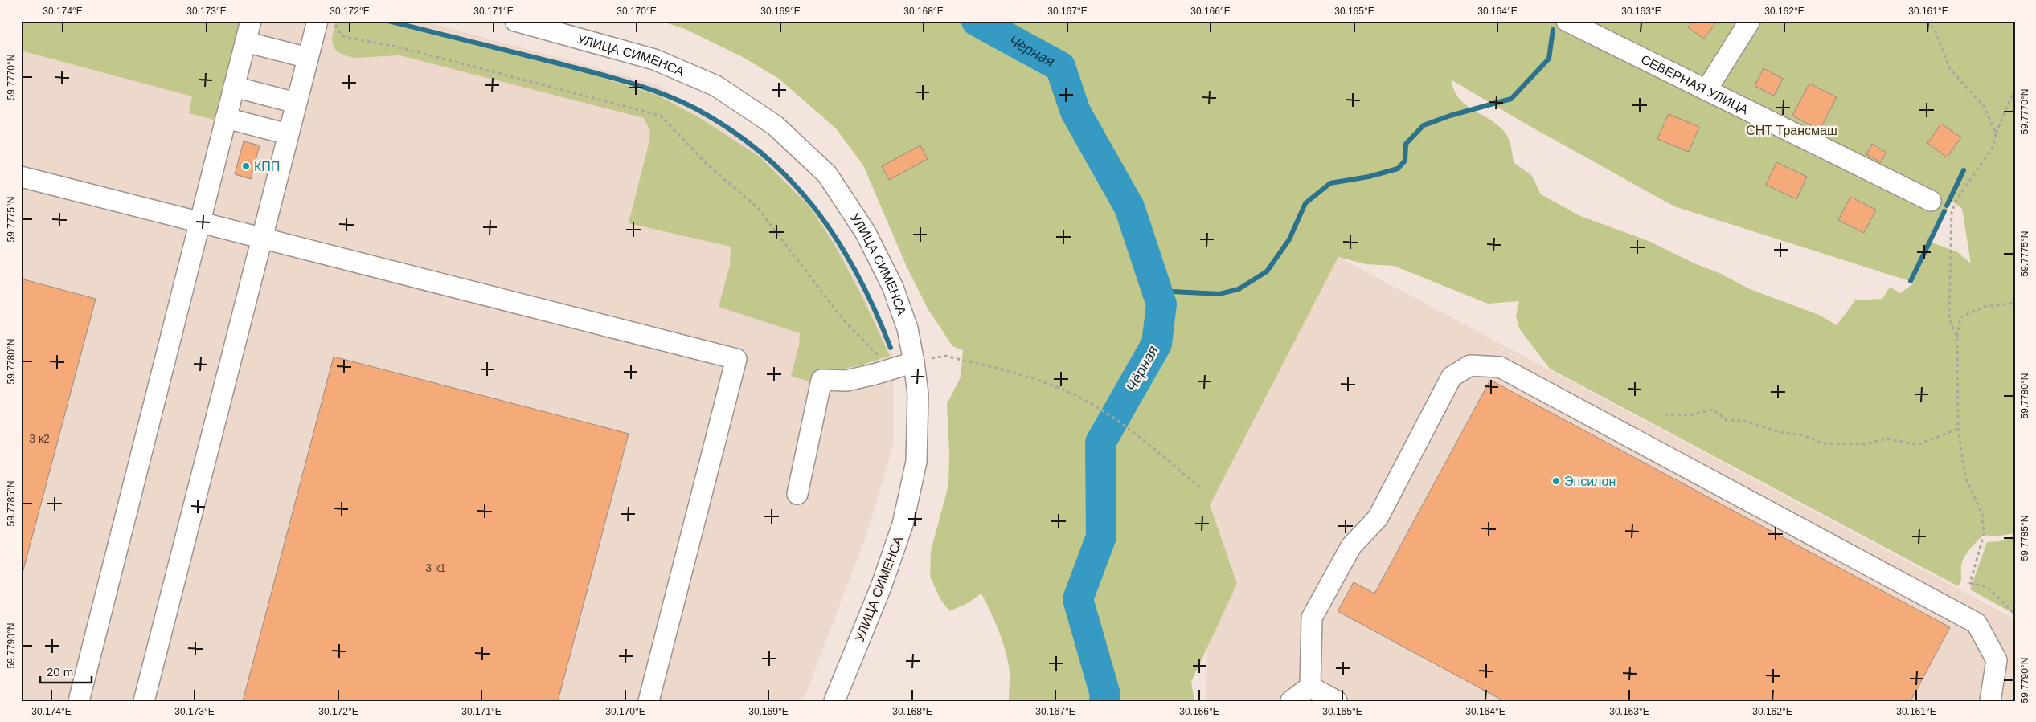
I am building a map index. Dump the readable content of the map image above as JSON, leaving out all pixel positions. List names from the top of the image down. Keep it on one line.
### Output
{"streets":{"street":["УЛИЦА СИМЕНСА","СЕВЕРНАЯ УЛИЦА"]},"water":["Чёрная"],"parks":["СНТ Трансмаш"],"places":["КПП","Эпсилон"],"house_numbers":["3 к2","3 к1"],"scale_bar":"20 m","coordinates":["30.174°E","30.173°E","30.172°E","30.171°E","30.170°E","30.169°E","30.168°E","30.167°E","30.166°E","30.165°E","30.164°E","30.163°E","30.162°E","30.161°E","59.7770°N","59.7775°N","59.7780°N","59.7785°N","59.7790°N"]}
